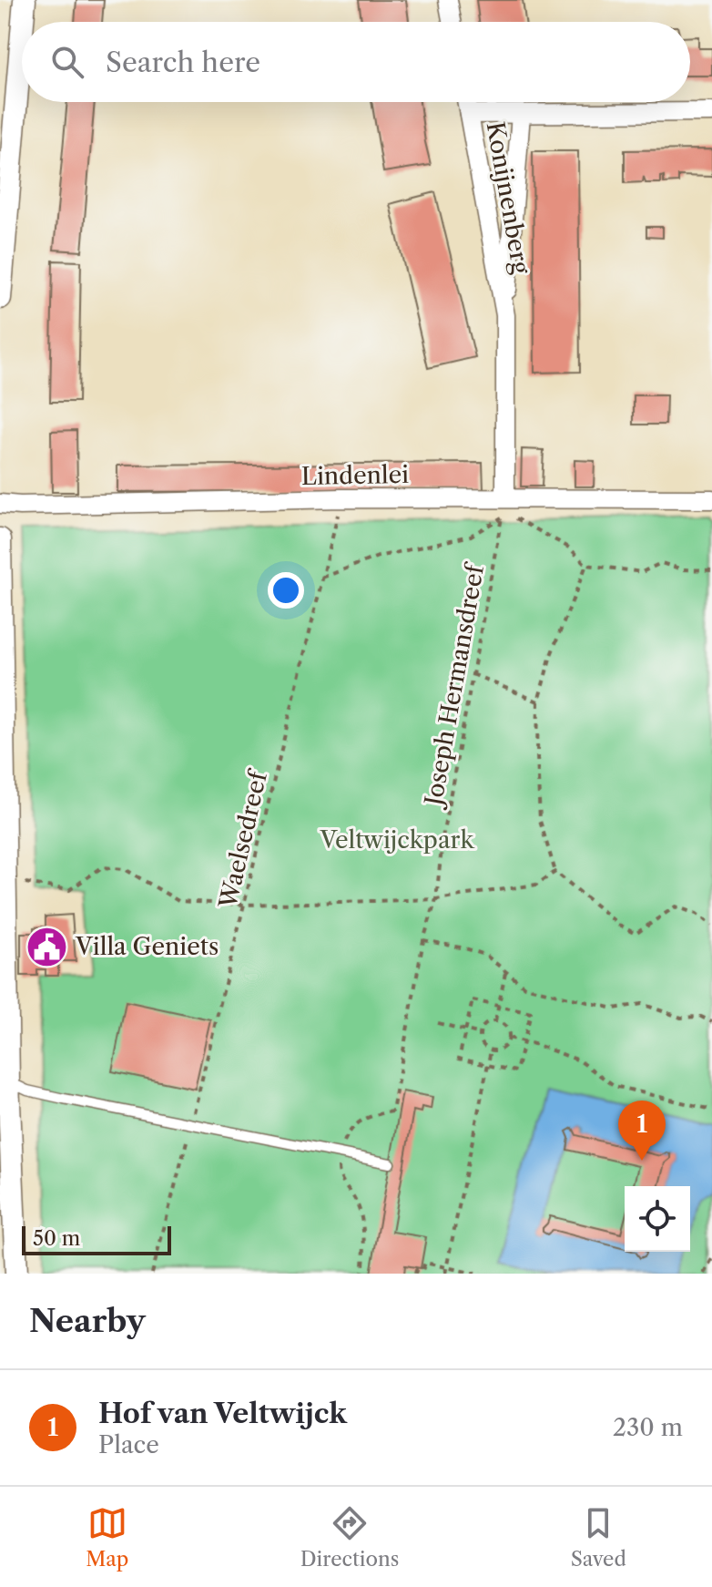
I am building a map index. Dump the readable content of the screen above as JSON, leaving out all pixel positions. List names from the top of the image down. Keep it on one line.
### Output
{"streets":{"street":["Konijnenberg","Lindenlei"],"path":["Joseph Hermansdreef","Waelsedreef"]},"crossings":[["Konijnenberg","Lindenlei"],["Konijnenberg","Joseph Hermansdreef"],["Lindenlei","Joseph Hermansdreef"],["Lindenlei","Waelsedreef"]],"parks":["Veltwijckpark"],"places":{"public building":["Villa Geniets"]},"scale_bar":"50 m","page":{"search":"Search here","pins":"1","scale":"50 m","heading":"Nearby","list":[{"mark":"1","name":"Hof van Veltwijck","note":"Place","value":"230 m"}],"nav":["Map","Directions","Saved"]}}
